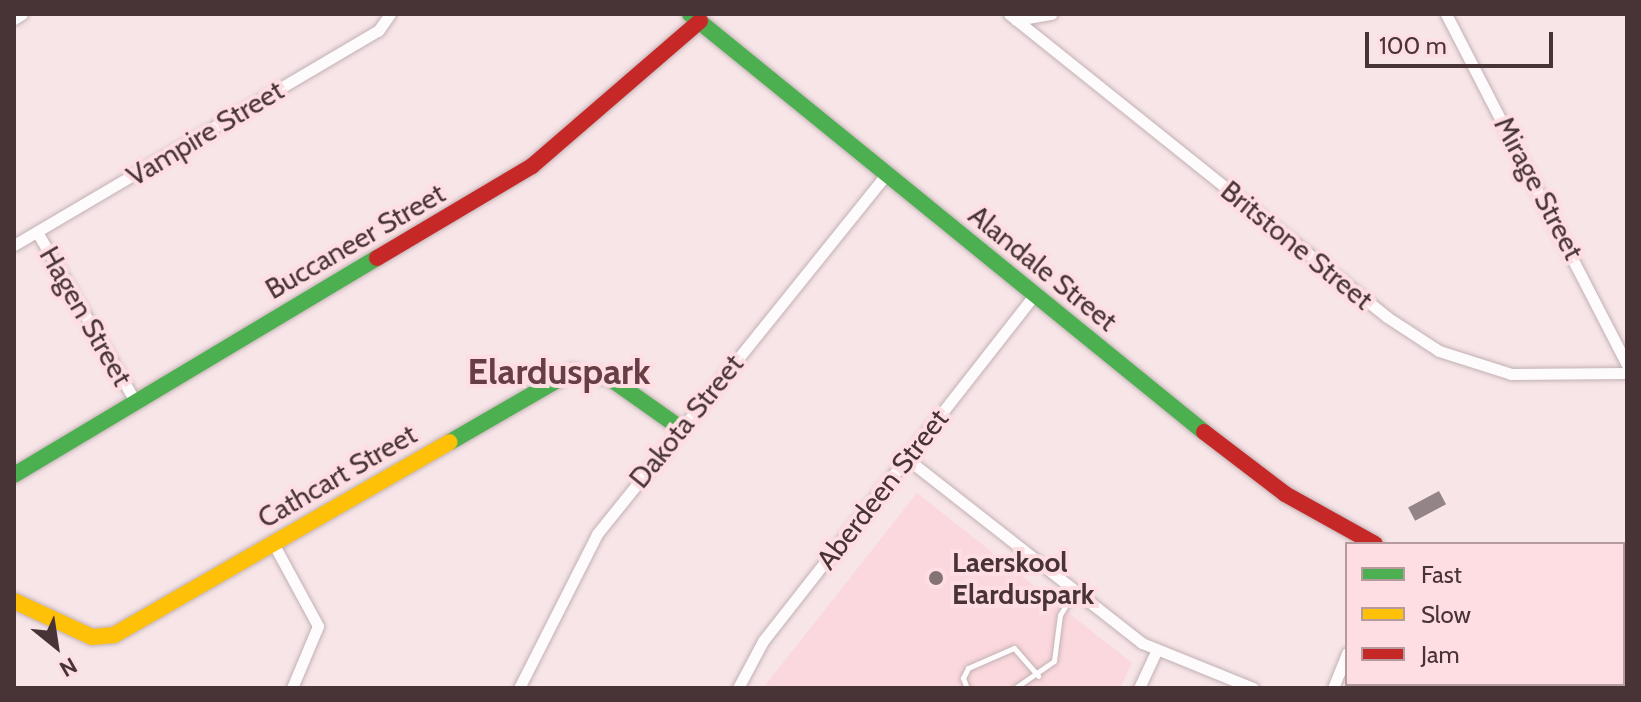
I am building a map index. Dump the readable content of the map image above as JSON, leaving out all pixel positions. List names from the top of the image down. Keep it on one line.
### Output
{"streets":{"street":["Vampire Street","Mirage Street","Buccaneer Street","Britstone Street","Alandale Street","Hagen Street","Dakota Street","Cathcart Street","Aberdeen Street"]},"crossings":[["Vampire Street","Hagen Street"],["Buccaneer Street","Alandale Street"],["Buccaneer Street","Hagen Street"],["Alandale Street","Dakota Street"],["Alandale Street","Aberdeen Street"],["Dakota Street","Cathcart Street"]],"districts":["Elarduspark"],"places":["Laerskool Elarduspark"],"legend":["Fast","Slow","Jam"],"scale_bar":"100 m","north":"bottom right"}
